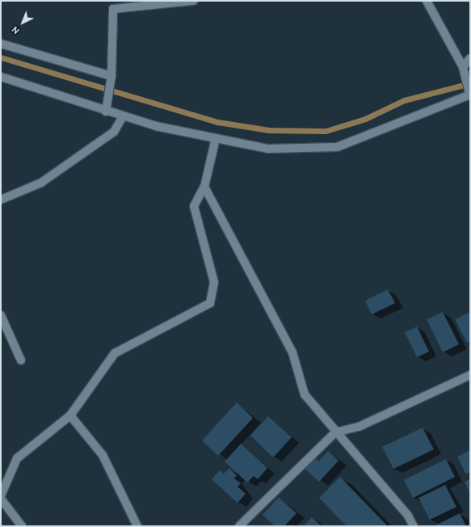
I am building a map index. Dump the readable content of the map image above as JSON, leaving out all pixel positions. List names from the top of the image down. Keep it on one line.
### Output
{"north":"bottom left"}
